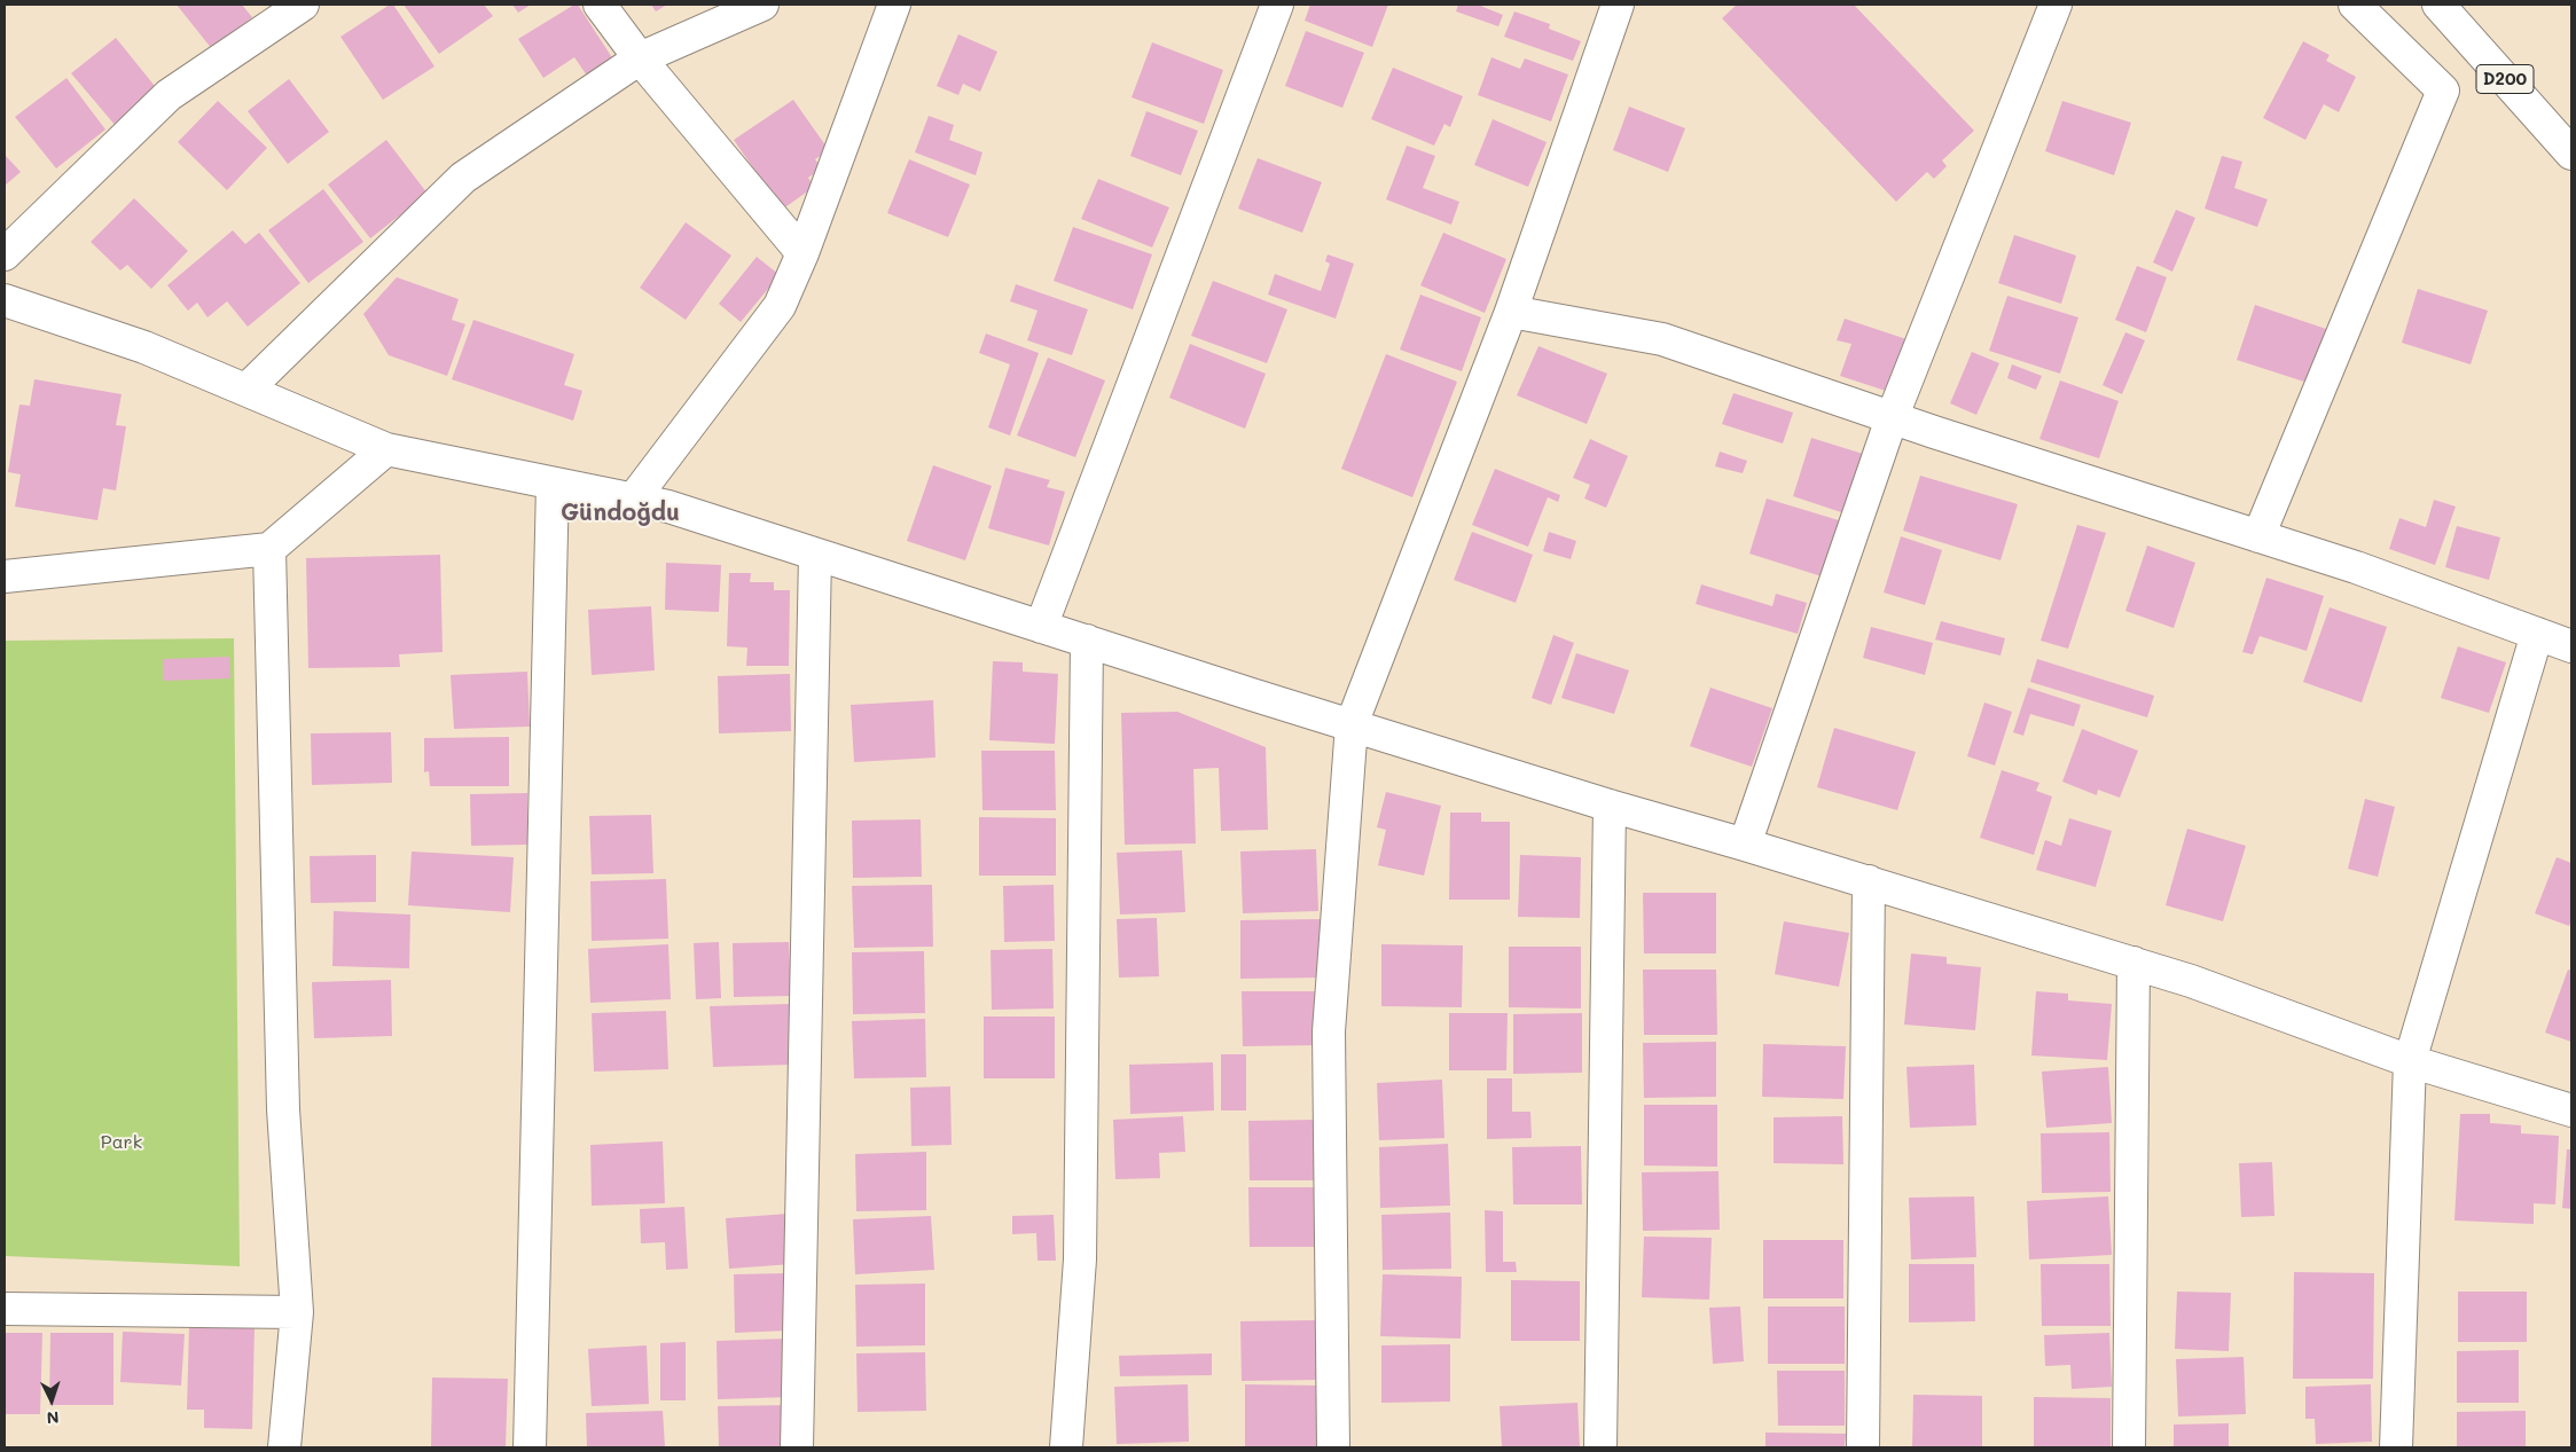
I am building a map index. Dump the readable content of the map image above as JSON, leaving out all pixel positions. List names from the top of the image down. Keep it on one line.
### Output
{"streets":{"main road":["D200"]},"districts":["Gündoğdu"],"parks":["Park"],"north":"bottom"}
